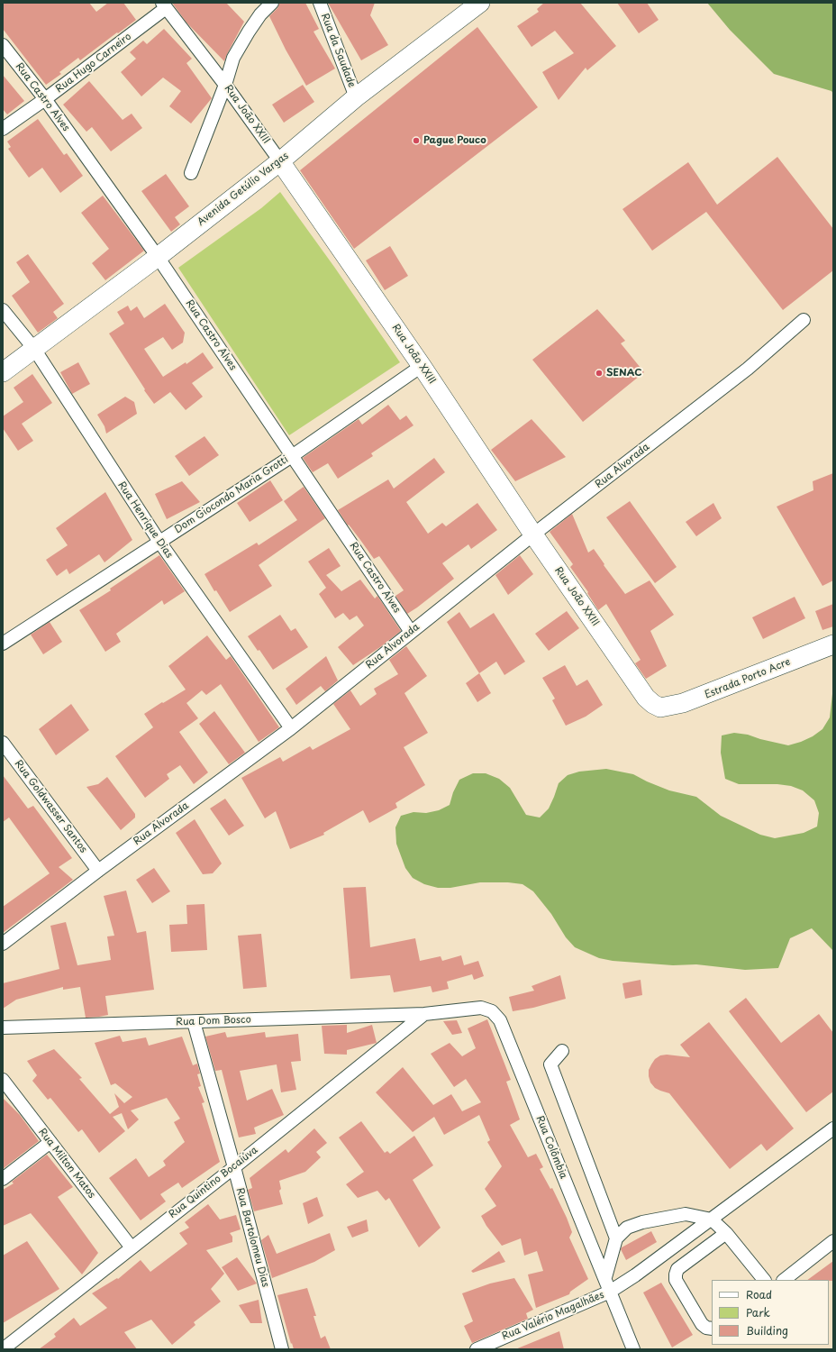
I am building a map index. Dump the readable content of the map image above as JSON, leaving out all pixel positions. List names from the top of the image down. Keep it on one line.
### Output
{"streets":{"street":["Rua da Saudade","Rua Hugo Carneiro","Rua Castro Alves","Rua João XXIII","Avenida Getúlio Vargas","Rua Alvorada","Dom Giocondo Maria Grotti","Rua Henrique Dias","Estrada Porto Acre","Rua Goldwasser Santos","Rua Dom Bosco","Rua Colômbia","Rua Milton Matos","Rua Quintino Bocaiúva","Rua Bartolomeu Dias","Rua Valério Magalhães"]},"crossings":[["Rua da Saudade","Avenida Getúlio Vargas"],["Rua Hugo Carneiro","Rua Castro Alves"],["Rua Hugo Carneiro","Rua João XXIII"],["Rua Castro Alves","Avenida Getúlio Vargas"],["Rua Castro Alves","Rua Alvorada"],["Rua Castro Alves","Dom Giocondo Maria Grotti"],["Rua João XXIII","Avenida Getúlio Vargas"],["Rua João XXIII","Rua Alvorada"],["Rua João XXIII","Dom Giocondo Maria Grotti"],["Rua João XXIII","Estrada Porto Acre"],["Avenida Getúlio Vargas","Rua Henrique Dias"],["Rua Alvorada","Rua Henrique Dias"],["Rua Alvorada","Rua Goldwasser Santos"],["Dom Giocondo Maria Grotti","Rua Henrique Dias"],["Rua Dom Bosco","Rua Colômbia"],["Rua Dom Bosco","Rua Quintino Bocaiúva"],["Rua Dom Bosco","Rua Bartolomeu Dias"],["Rua Colômbia","Rua Quintino Bocaiúva"],["Rua Colômbia","Rua Valério Magalhães"],["Rua Milton Matos","Rua Quintino Bocaiúva"],["Rua Quintino Bocaiúva","Rua Bartolomeu Dias"]],"places":["Pague Pouco","SENAC"],"legend":["Road","Park","Building"]}
